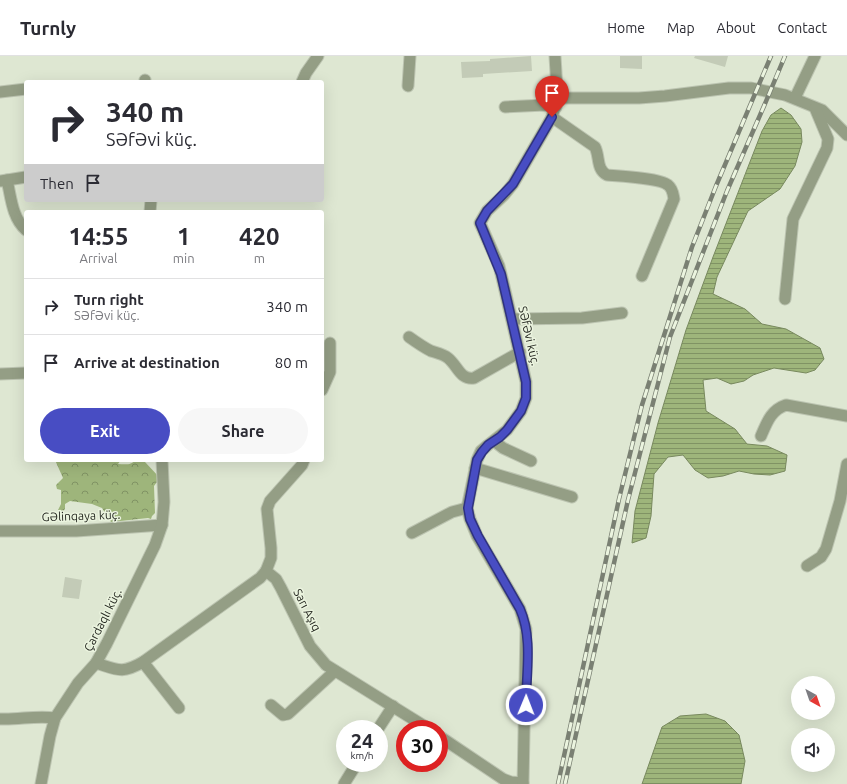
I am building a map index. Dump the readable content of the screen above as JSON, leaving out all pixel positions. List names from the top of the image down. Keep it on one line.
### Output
{"streets":{"street":["Səfəvi küç.","Gəlinqaya küç.","Sarı Aşıq","Çardaqlı küç."]},"crossings":[["Gəlinqaya küç.","Çardaqlı küç."]],"north":"bottom right","page":{"header":"Turnly","nav":["Home","Map","About","Contact"],"turn":["340 m","Səfəvi küç."],"then":"Then","eta":["14:55","Arrival","1","min","420","m"],"list":[{"name":"Turn right","note":"Səfəvi küç.","value":"340 m"},{"name":"Arrive at destination","value":"80 m"}],"buttons":["Exit","Share"],"speed":"24 km/h","limit":"30"}}
